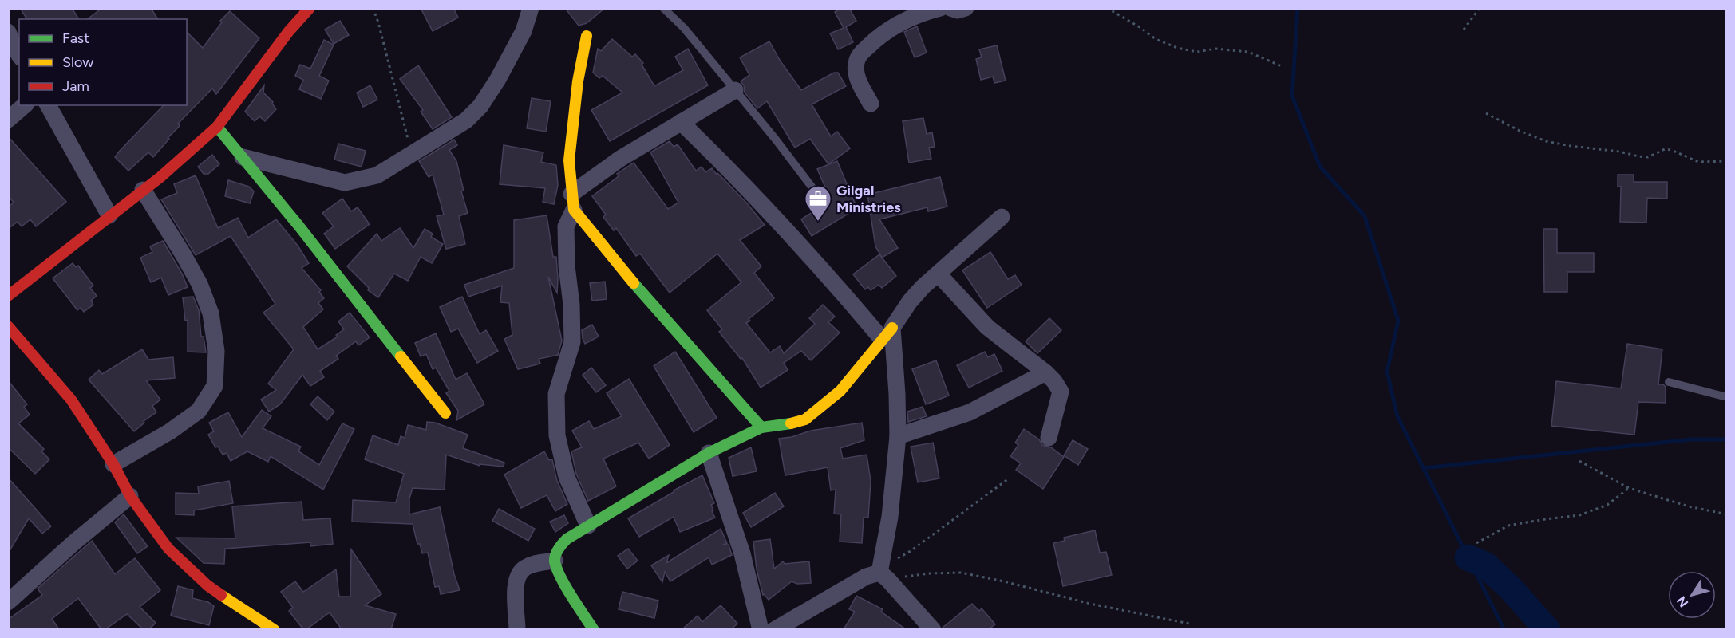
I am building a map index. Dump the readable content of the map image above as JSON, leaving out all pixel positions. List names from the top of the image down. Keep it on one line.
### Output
{"places":{"office":["Gilgal Ministries"]},"legend":["Fast","Slow","Jam"],"north":"bottom left"}
